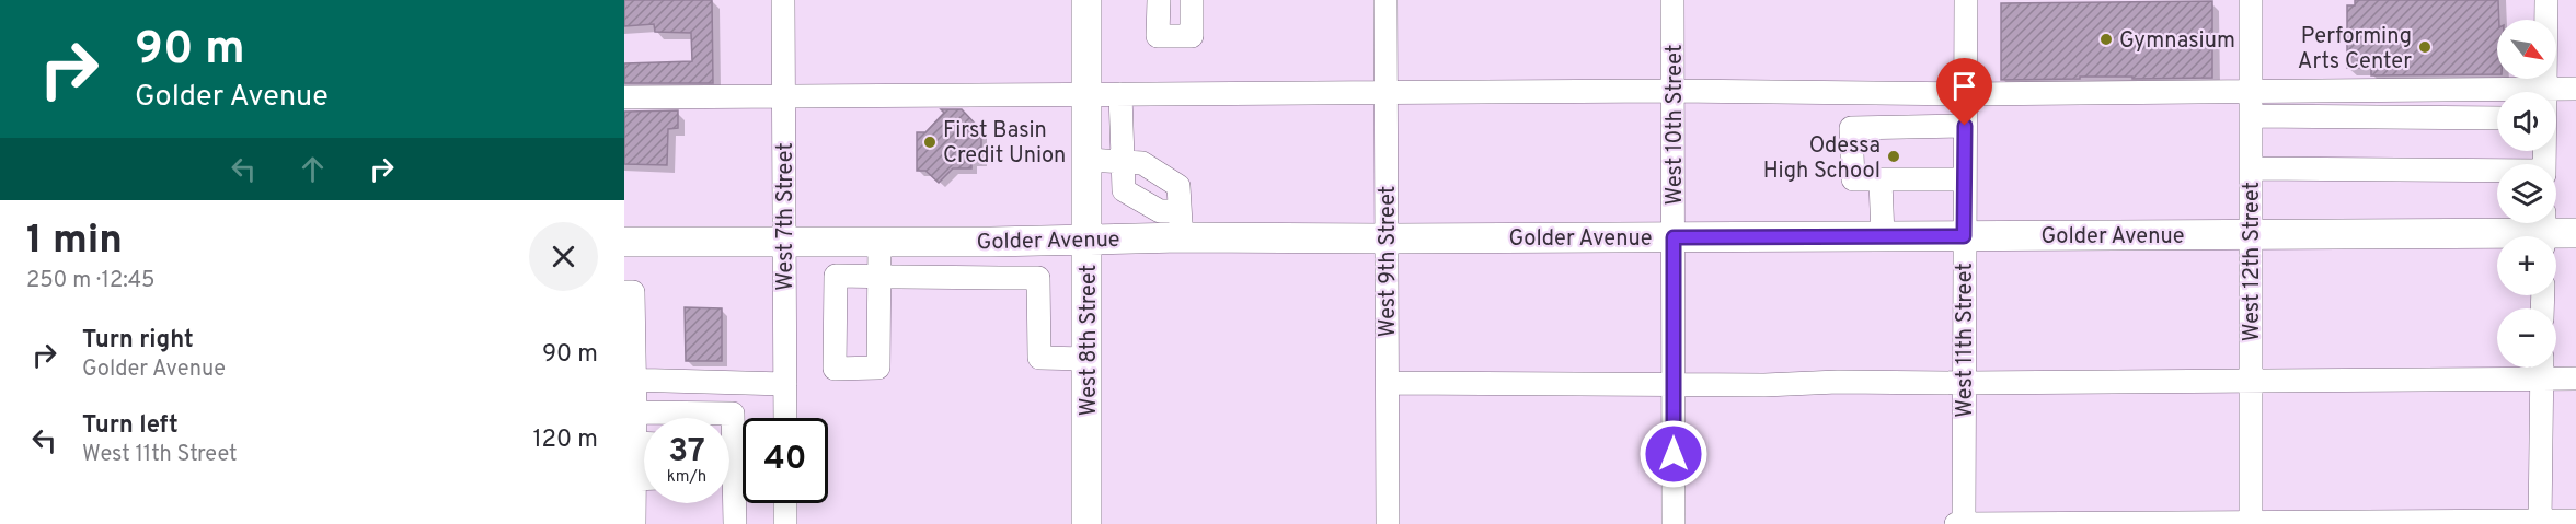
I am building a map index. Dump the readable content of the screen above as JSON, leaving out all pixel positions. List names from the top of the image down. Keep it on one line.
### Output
{"streets":{"main road":["Golder Avenue","West 8th Street"],"street":["West 10th Street","West 7th Street","West 9th Street","West 12th Street","West 11th Street"]},"crossings":[["West 10th Street","Golder Avenue"],["West 7th Street","Golder Avenue"],["Golder Avenue","West 9th Street"],["Golder Avenue","West 12th Street"],["Golder Avenue","West 8th Street"],["Golder Avenue","West 11th Street"]],"places":["Gymnasium","Performing Arts Center","First Basin Credit Union","Odessa High School"],"north":"bottom right","page":{"turn":["90 m","Golder Avenue"],"map_buttons":["+","−"],"heading":["1 min","250 m · 12:45"],"list":[{"name":"Turn right","note":"Golder Avenue","value":"90 m"},{"name":"Turn left","note":"West 11th Street","value":"120 m"}],"speed":"37 km/h","limit":"40"}}
